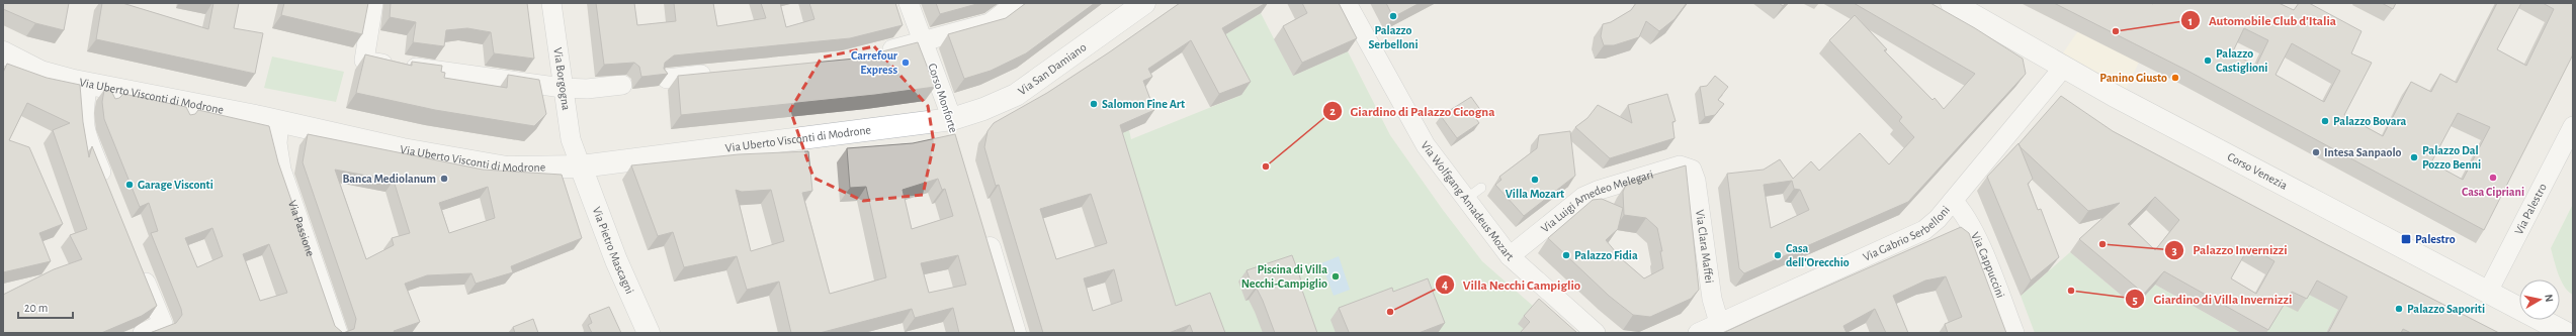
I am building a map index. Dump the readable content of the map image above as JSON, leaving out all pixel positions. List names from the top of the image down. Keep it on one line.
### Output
{"streets":{"street":["Via San Damiano","Via Borgogna","Via Uberto Visconti di Modrone","Corso Monforte","Corso Venezia","Via Wolfgang Amadeus Mozart","Via Luigi Amedeo Melegari","Via Palestro","Via Passione","Via Gabrio Serbelloni","Via Clara Maffei","Via Pietro Mascagni","Via Cappuccini"]},"crossings":[["Via San Damiano","Via Uberto Visconti di Modrone"],["Via San Damiano","Corso Monforte"],["Via Borgogna","Via Uberto Visconti di Modrone"],["Via Borgogna","Via Pietro Mascagni"],["Via Uberto Visconti di Modrone","Corso Monforte"],["Via Uberto Visconti di Modrone","Via Passione"],["Via Uberto Visconti di Modrone","Via Pietro Mascagni"],["Corso Venezia","Via Palestro"],["Corso Venezia","Via Gabrio Serbelloni"],["Via Wolfgang Amadeus Mozart","Via Luigi Amedeo Melegari"],["Via Luigi Amedeo Melegari","Via Clara Maffei"],["Via Gabrio Serbelloni","Via Clara Maffei"],["Via Gabrio Serbelloni","Via Cappuccini"]],"places":{"other":["Palazzo Serbelloni","Automobile Club d'Italia","Palazzo Castiglioni","Carrefour Express","Panino Giusto","Salomon Fine Art","Palazzo Bovara","Intesa Sanpaolo","Palazzo Dal Pozzo Benni","Giardino di Palazzo Cicogna","Casa Cipriani","Banca Mediolanum","Villa Mozart","Garage Visconti","Palazzo Invernizzi","Palazzo Fidia","Casa dell'Orecchio","Piscina di Villa Necchi-Campiglio","Giardino di Villa Invernizzi","Palazzo Saporiti","Villa Necchi Campiglio"],"transit":["Palestro"]},"scale_bar":"20 m","north":"right"}
